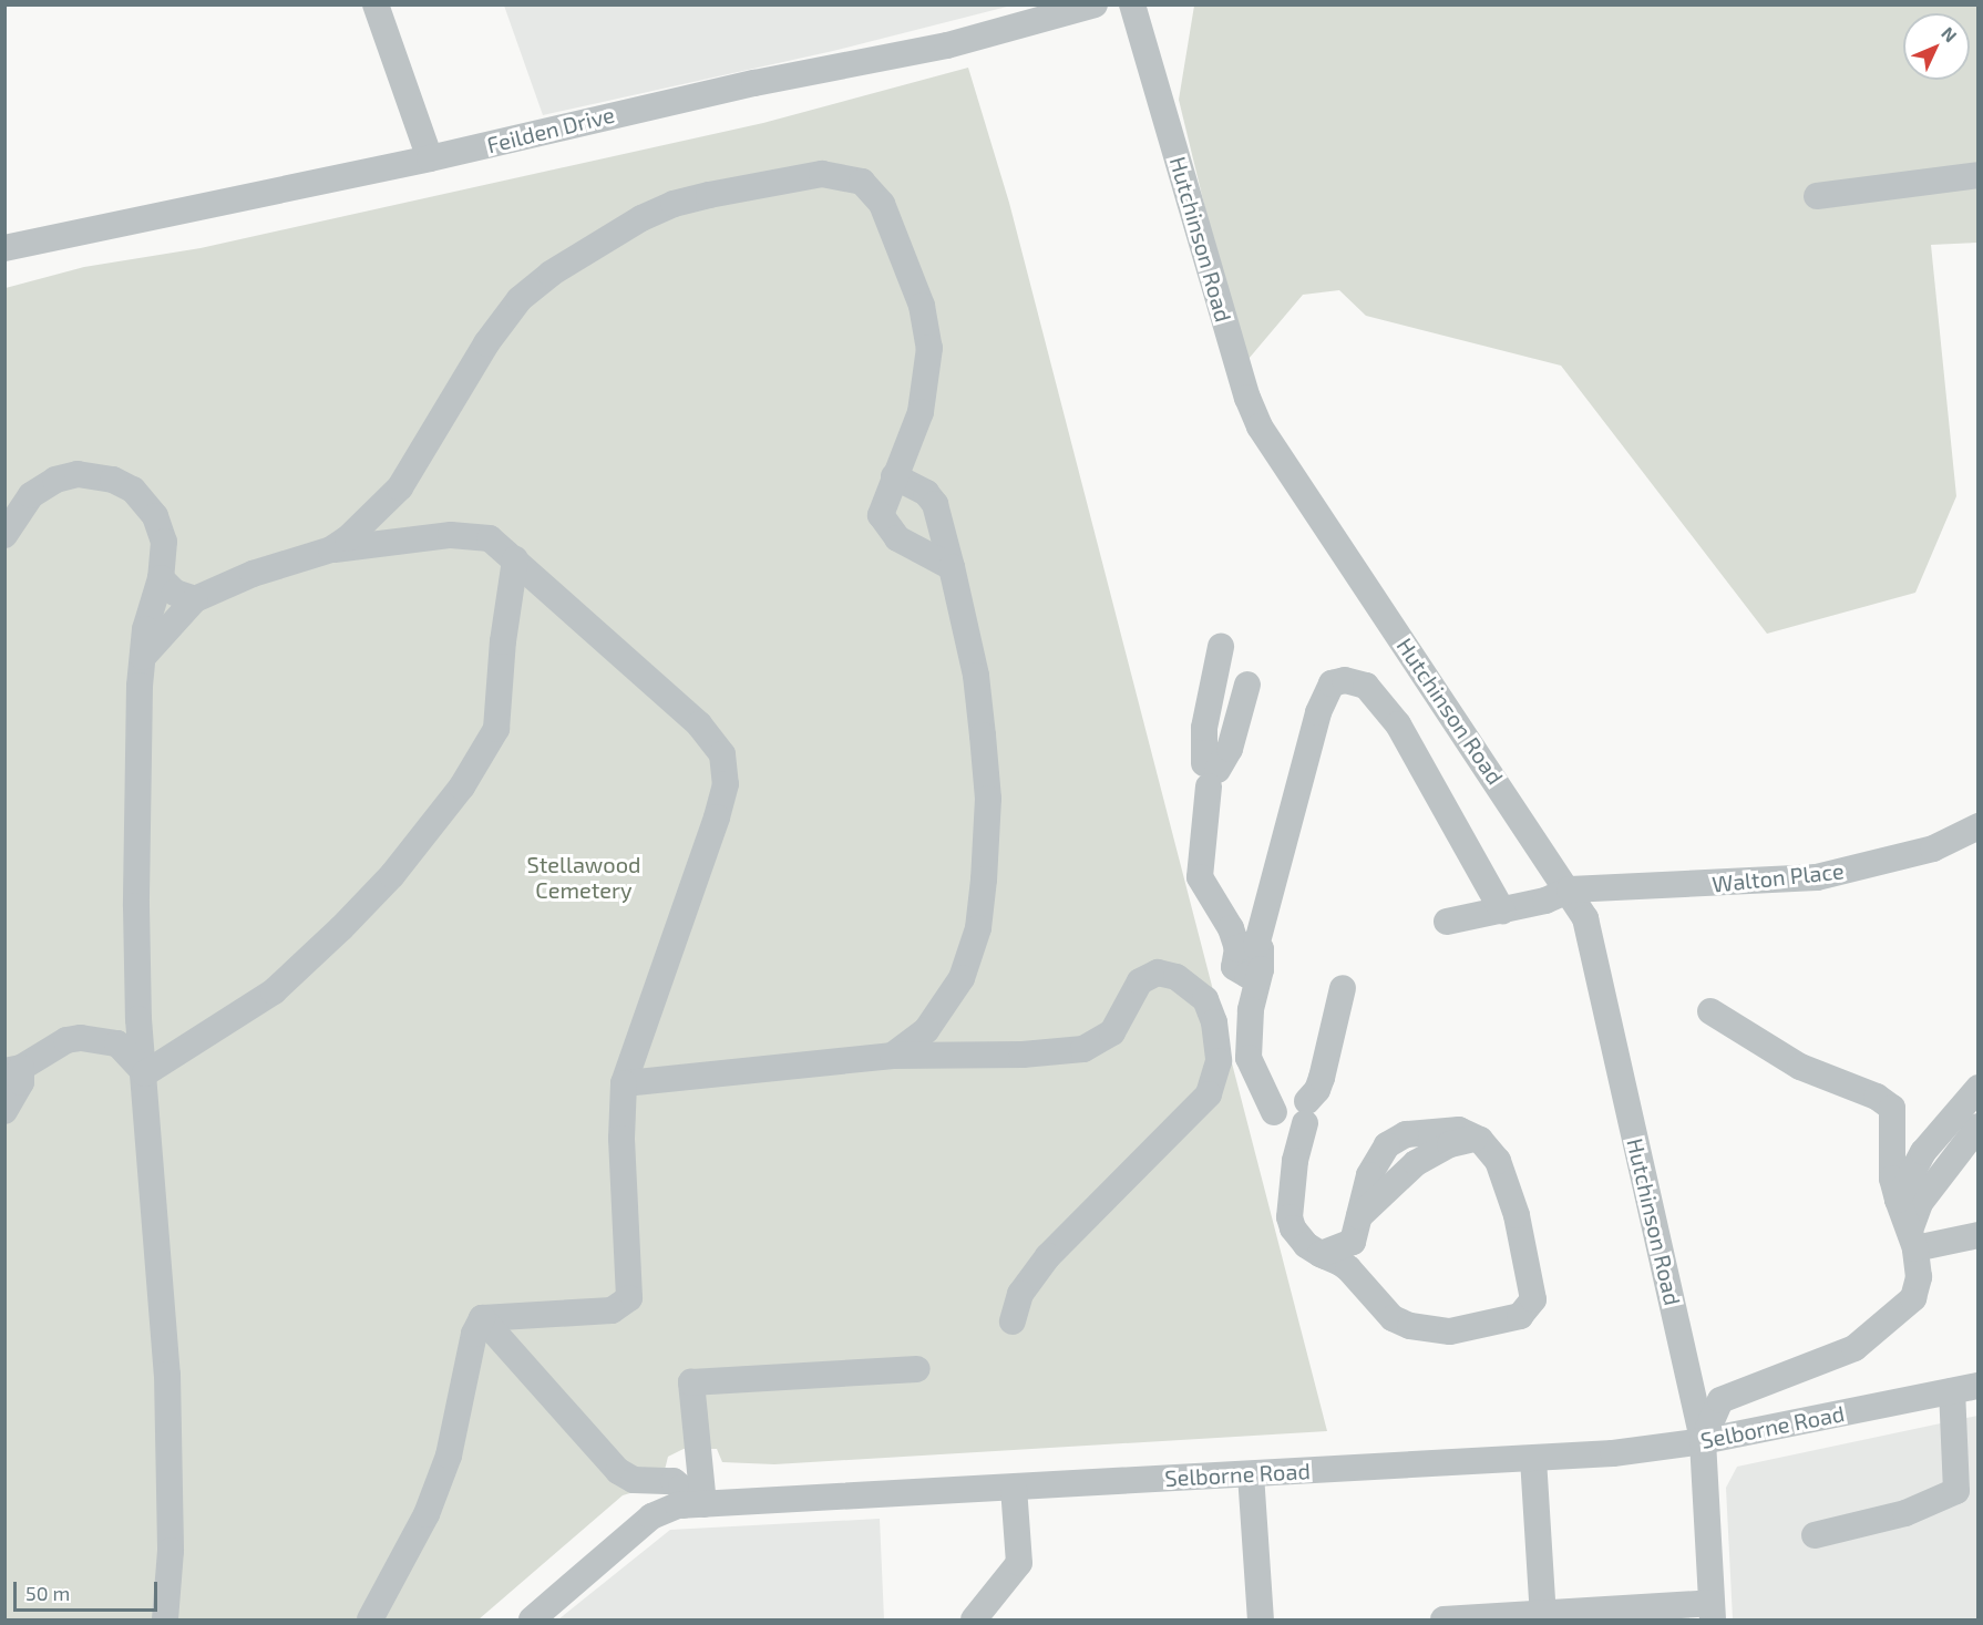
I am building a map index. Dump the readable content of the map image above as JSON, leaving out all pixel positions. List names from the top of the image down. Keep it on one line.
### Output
{"streets":{"street":["Feilden Drive","Hutchinson Road","Walton Place","Selborne Road"]},"crossings":[["Hutchinson Road","Walton Place"],["Hutchinson Road","Selborne Road"]],"parks":["Stellawood Cemetery"],"scale_bar":"50 m","north":"top right"}
